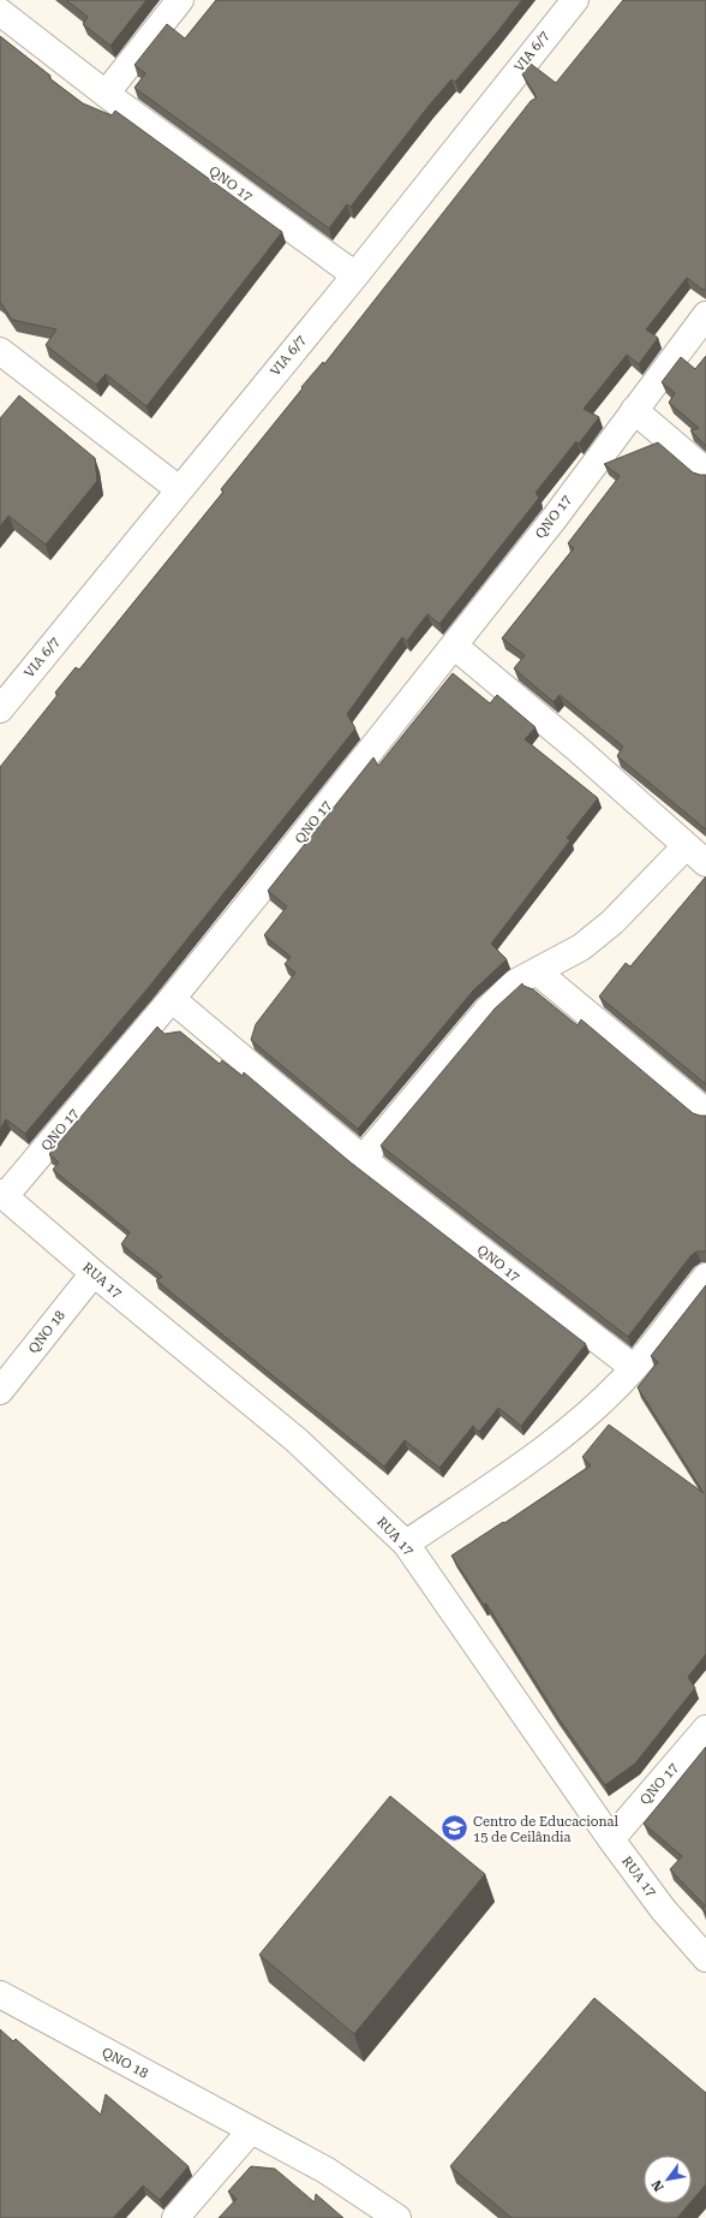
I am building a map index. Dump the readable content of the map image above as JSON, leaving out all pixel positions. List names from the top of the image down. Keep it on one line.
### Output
{"streets":{"street":["VIA 6/7","QNO 17","RUA 17","QNO 18"]},"crossings":[["VIA 6/7","QNO 17"],["QNO 17","RUA 17"],["RUA 17","QNO 18"]],"places":{"school or university":["Centro de Educacional 15 de Ceilândia"]},"north":"bottom left"}
